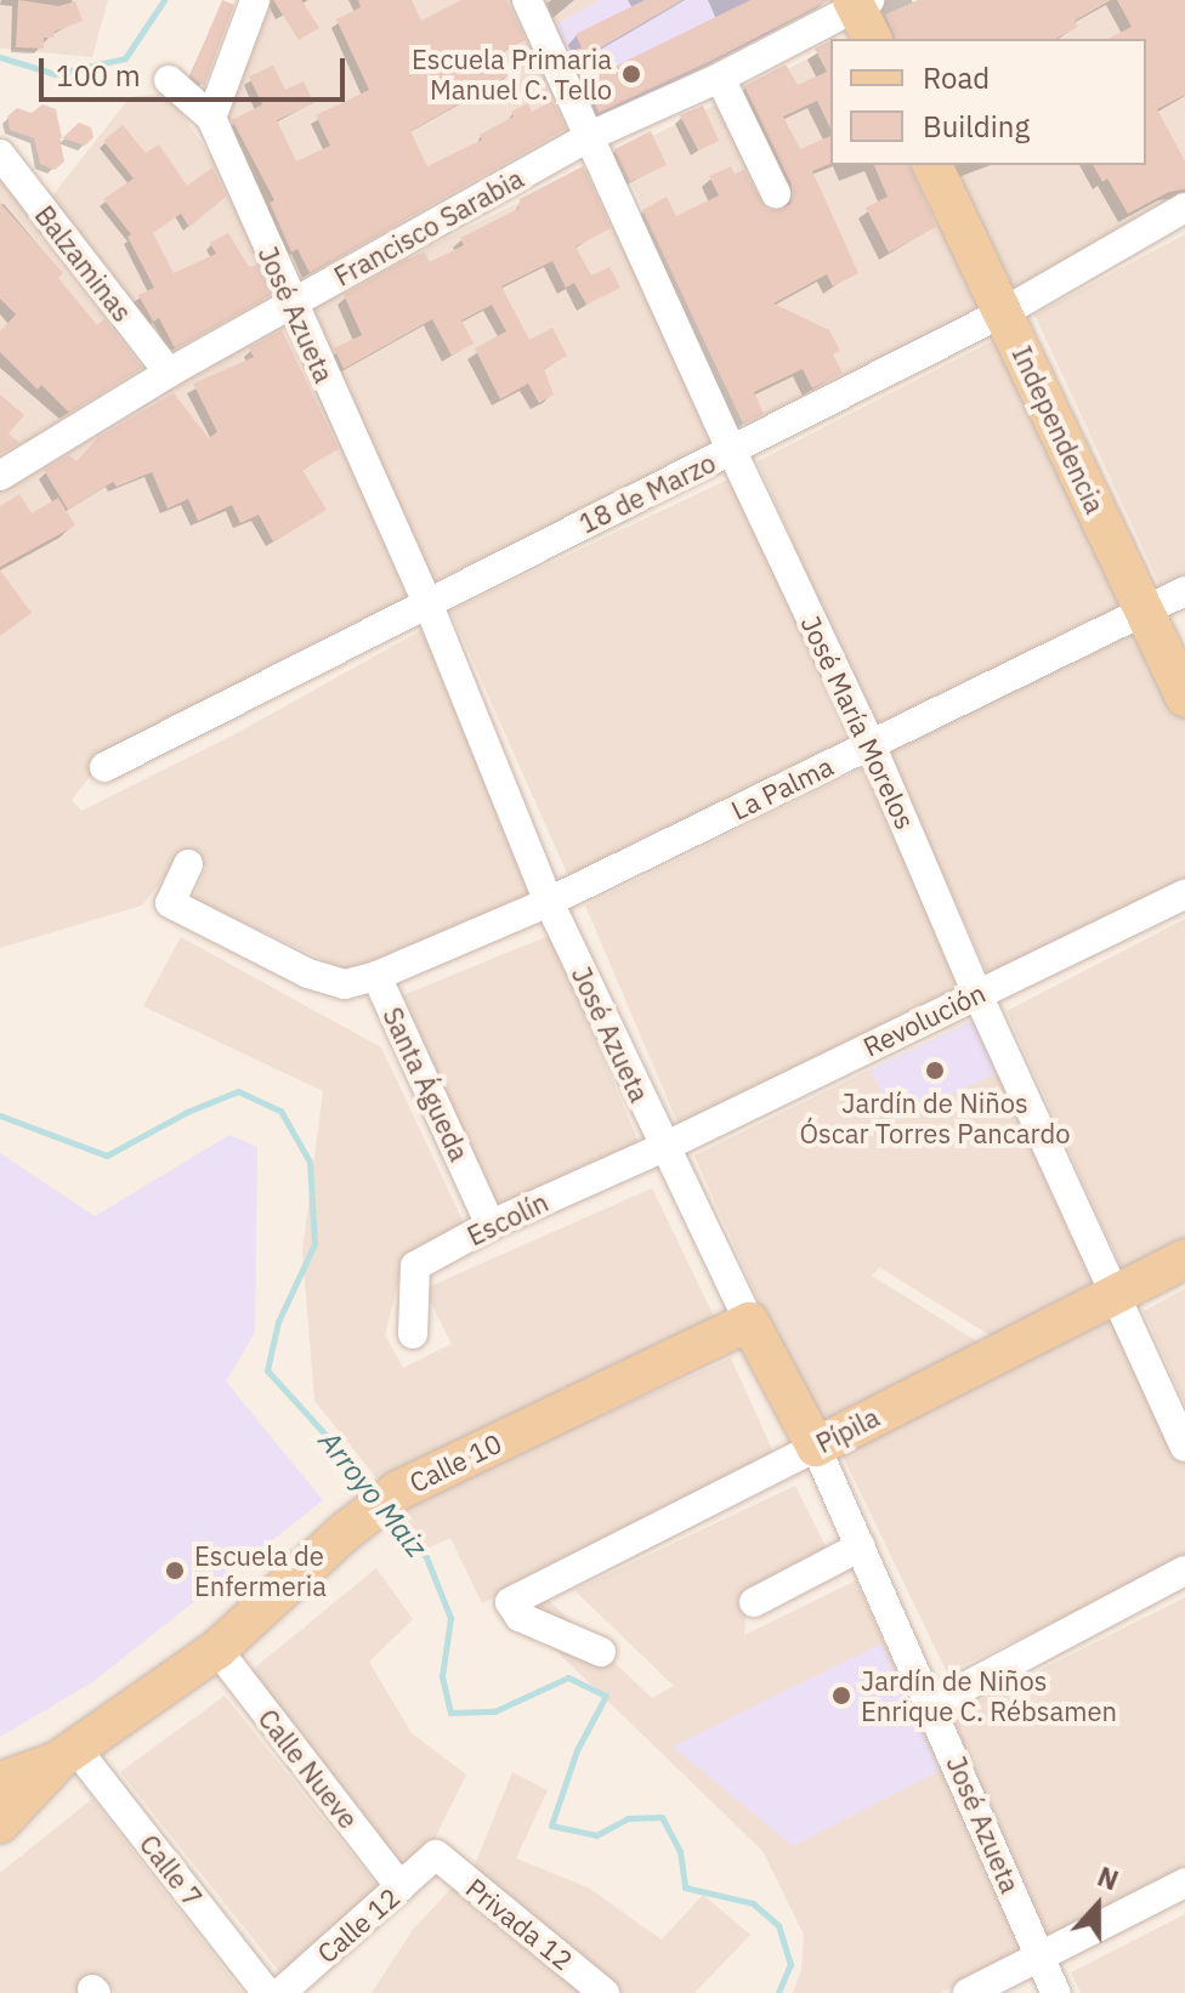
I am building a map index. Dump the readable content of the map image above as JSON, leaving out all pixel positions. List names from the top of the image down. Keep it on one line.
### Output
{"streets":{"main road":["José Azueta","Independencia","Pípila","Calle 10"],"street":["Francisco Sarabia","Balzaminas","18 de Marzo","José María Morelos","La Palma","Revolución","Santa Águeda","Escolín","Calle Nueve","Calle 7","Privada 12","Calle 12"]},"crossings":[["Francisco Sarabia","Balzaminas"],["Francisco Sarabia","José Azueta"],["Francisco Sarabia","José María Morelos"],["José Azueta","18 de Marzo"],["José Azueta","La Palma"],["José Azueta","Revolución"],["José Azueta","Escolín"],["José Azueta","Pípila"],["José Azueta","Calle 10"],["Independencia","18 de Marzo"],["Independencia","La Palma"],["18 de Marzo","José María Morelos"],["José María Morelos","La Palma"],["José María Morelos","Revolución"],["José María Morelos","Pípila"],["La Palma","Santa Águeda"],["Revolución","Escolín"],["Santa Águeda","Escolín"],["Calle 10","Calle Nueve"],["Calle 10","Calle 7"],["Calle Nueve","Calle 12"],["Privada 12","Calle 12"]],"water":["Arroyo Maiz"],"places":["Escuela Primaria Manuel C. Tello","Jardín de Niños Óscar Torres Pancardo","Escuela de Enfermeria","Jardín de Niños Enrique C. Rébsamen"],"legend":["Road","Building"],"scale_bar":"100 m","north":"top"}
